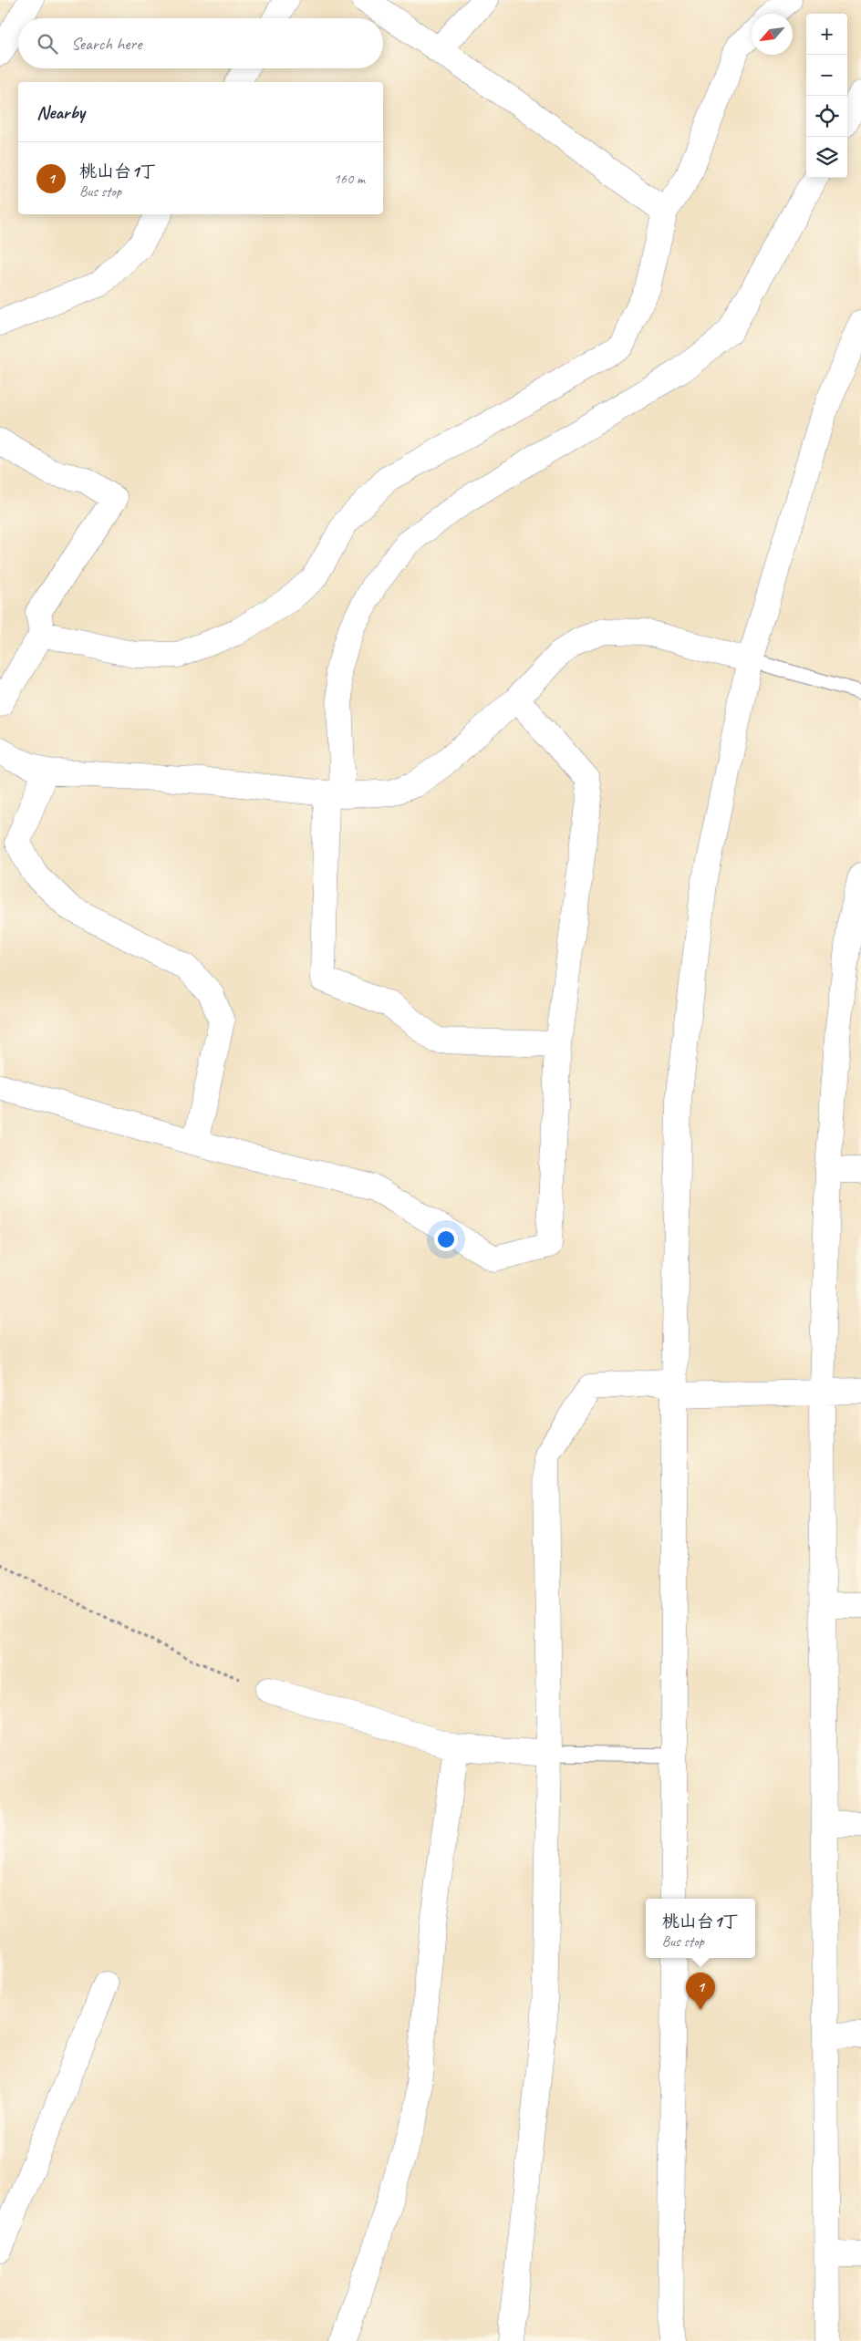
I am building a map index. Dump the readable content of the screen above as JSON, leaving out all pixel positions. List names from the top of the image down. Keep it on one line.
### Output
{"north":"bottom left","page":{"map_buttons":["+","−"],"search":"Search here","heading":"Nearby","list":[{"mark":"1","name":"桃山台1丁","note":"Bus stop","value":"160 m"}],"popup":["桃山台1丁","Bus stop"],"pins":"1"}}
